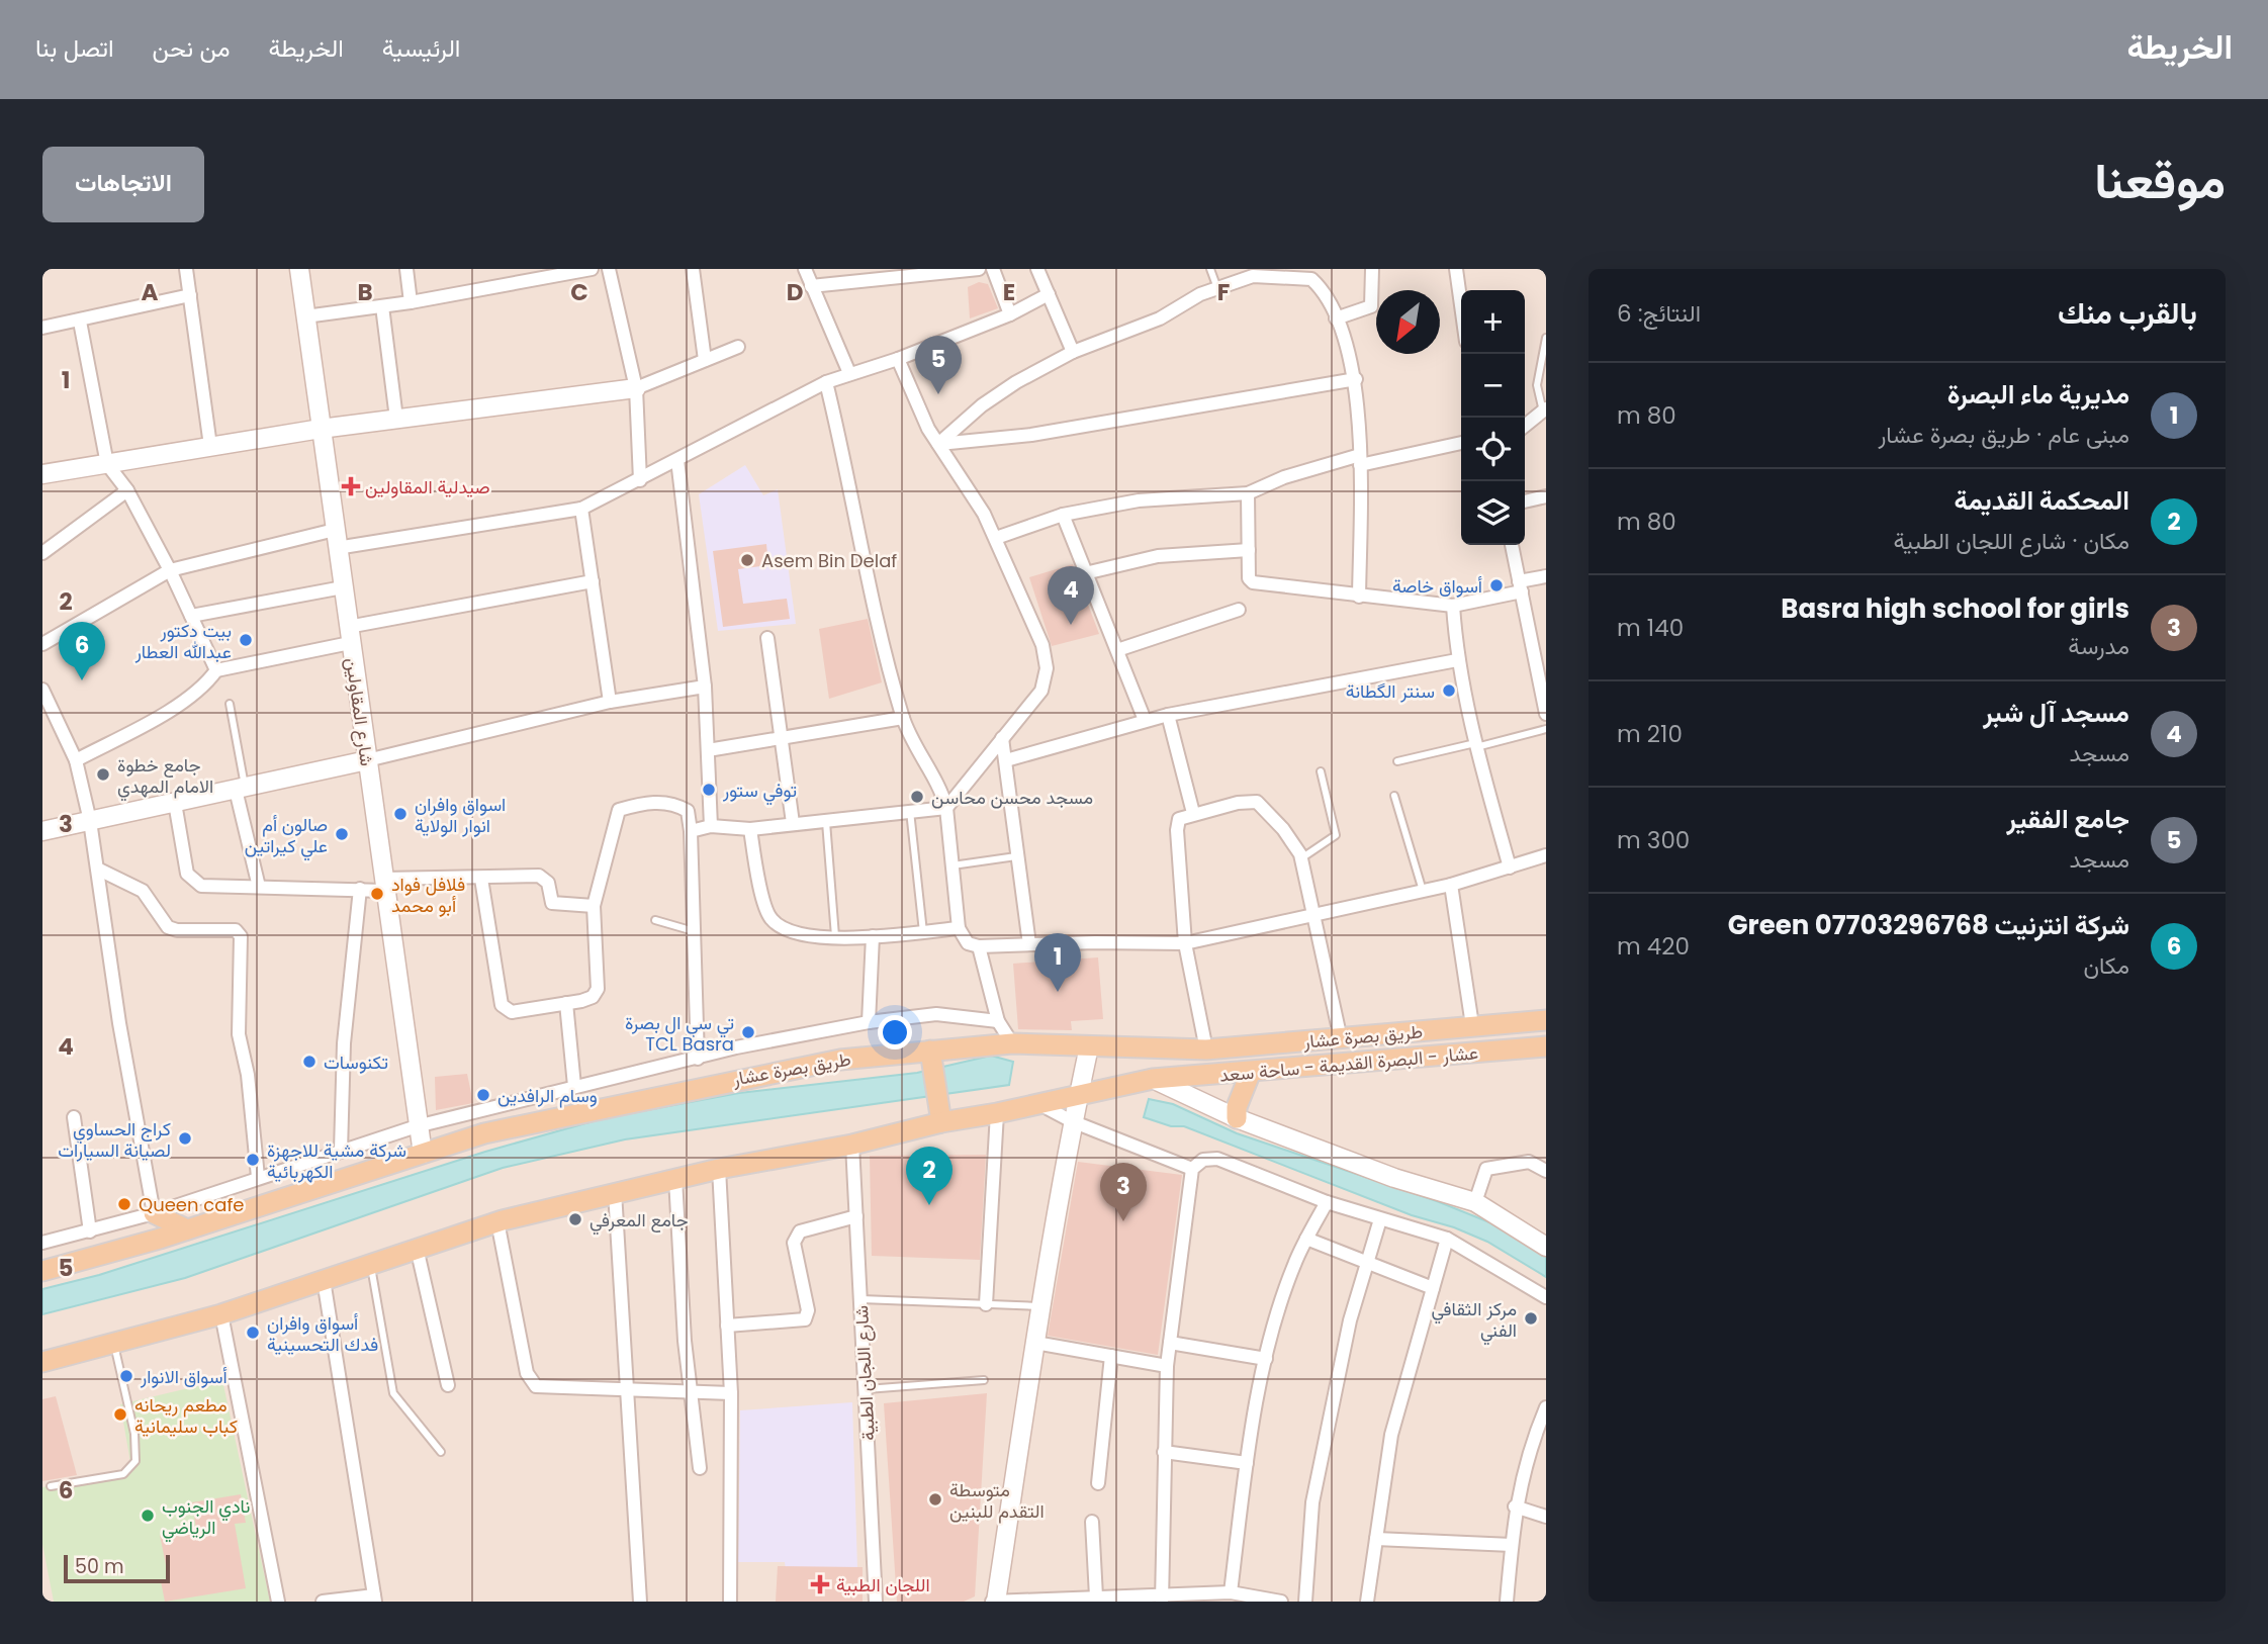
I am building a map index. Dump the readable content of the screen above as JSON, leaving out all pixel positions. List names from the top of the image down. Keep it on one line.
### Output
{"streets":{"main road":["طريق بصرة عشار","عشار - البصرة القديمة - ساحة سعد"],"street":["شارع المقاولين","شارع اللجان الطبية"]},"crossings":[["شارع المقاولين","طريق بصرة عشار"],["عشار - البصرة القديمة - ساحة سعد","شارع اللجان الطبية"]],"places":{"health":["صيدلية المقاولين","اللجان الطبية"],"other":["Asem Bin Delaf","أسواق خاصة","بيت دكتور عبدالله العطار","سنتر الگطانة","جامع خطوة الامام المهدي","توفي ستور","مسجد محسن محاسن","اسواق وافران انوار الولاية","صالون أم علي كيراتين","فلافل فواد أبو محمد","تي سي ال بصرة TCL Basra","تكنوسات","وسام الرافدين","كراج الحساوي لصيانة السيارات","شركة مشية للاجهزة الكهربائية","Queen cafe","جامع المعرفي","مركز الثقافي الفني","أسواق وافران فدك التحسينية","أسواق الانوار","مطعم ريحانه كباب سليمانية","متوسطة التقدم للبنين","نادي الجنوب الرياضي"]},"scale_bar":"50 m","north":"bottom left","page":{"header":"الخريطة","nav":["الرئيسية","الخريطة","من نحن","اتصل بنا"],"title":"موقعنا","buttons":"الاتجاهات","heading":["بالقرب منك","النتائج: 6"],"map_buttons":["+","−"],"pins":["5","4","6","1","2","3"],"list":[{"mark":"1","name":"مديرية ماء البصرة","note":"مبنى عام · طريق بصرة عشار","value":"80 m"},{"mark":"2","name":"المحكمة القديمة","note":"مكان · شارع اللجان الطبية","value":"80 m"},{"mark":"3","name":"Basra high school for girls","note":"مدرسة","value":"140 m"},{"mark":"4","name":"مسجد آل شبر","note":"مسجد","value":"210 m"},{"mark":"5","name":"جامع الفقير","note":"مسجد","value":"300 m"},{"mark":"6","name":"شركة انترنيت Green 07703296768","note":"مكان","value":"420 m"}],"scale":"50 m"},"grid":{"columns":["A","B","C","D","E","F"],"rows":["1","2","3","4","5","6"]}}
